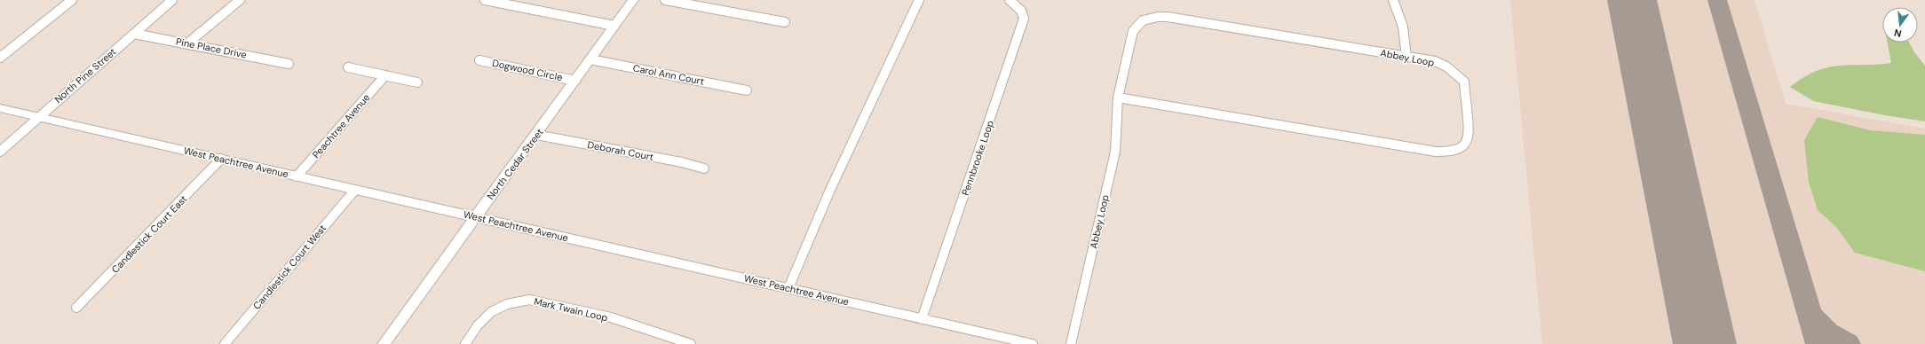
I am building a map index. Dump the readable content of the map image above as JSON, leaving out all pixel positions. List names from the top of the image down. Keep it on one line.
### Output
{"streets":{"street":["Pine Place Drive","Abbey Loop","Dogwood Circle","Carol Ann Court","North Pine Street","Peachtree Avenue","Deborah Court","Pennbrooke Loop","West Peachtree Avenue","North Cedar Street","Candlestick Court East","Candlestick Court West","Mark Twain Loop"]},"crossings":[["Pine Place Drive","North Pine Street"],["Dogwood Circle","North Cedar Street"],["Carol Ann Court","North Cedar Street"],["North Pine Street","West Peachtree Avenue"],["Peachtree Avenue","West Peachtree Avenue"],["Deborah Court","North Cedar Street"],["Pennbrooke Loop","West Peachtree Avenue"],["West Peachtree Avenue","North Cedar Street"],["West Peachtree Avenue","Candlestick Court East"],["West Peachtree Avenue","Candlestick Court West"]],"north":"bottom"}
